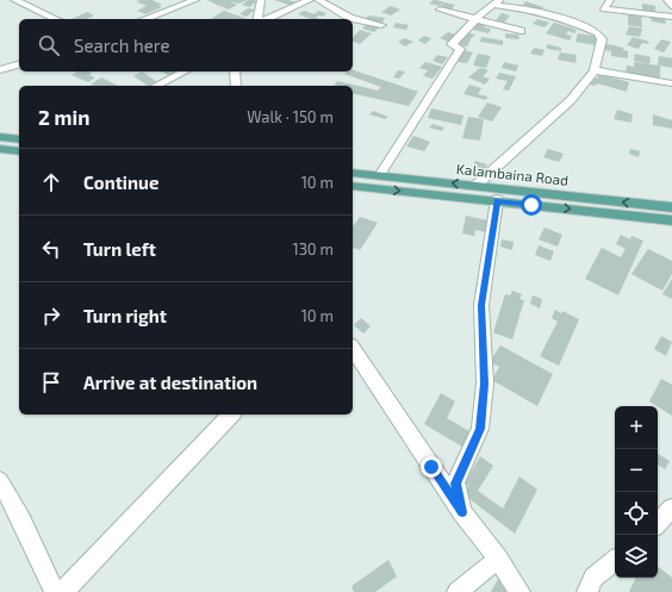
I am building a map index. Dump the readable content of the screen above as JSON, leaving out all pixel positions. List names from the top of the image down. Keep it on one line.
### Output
{"streets":{"main road":["Kalambaina Road"]},"page":{"search":"Search here","heading":["2 min","Walk · 150 m"],"list":[["Continue","10 m"],["Turn left","130 m"],["Turn right","10 m"],"Arrive at destination"],"map_buttons":["+","−"]}}
